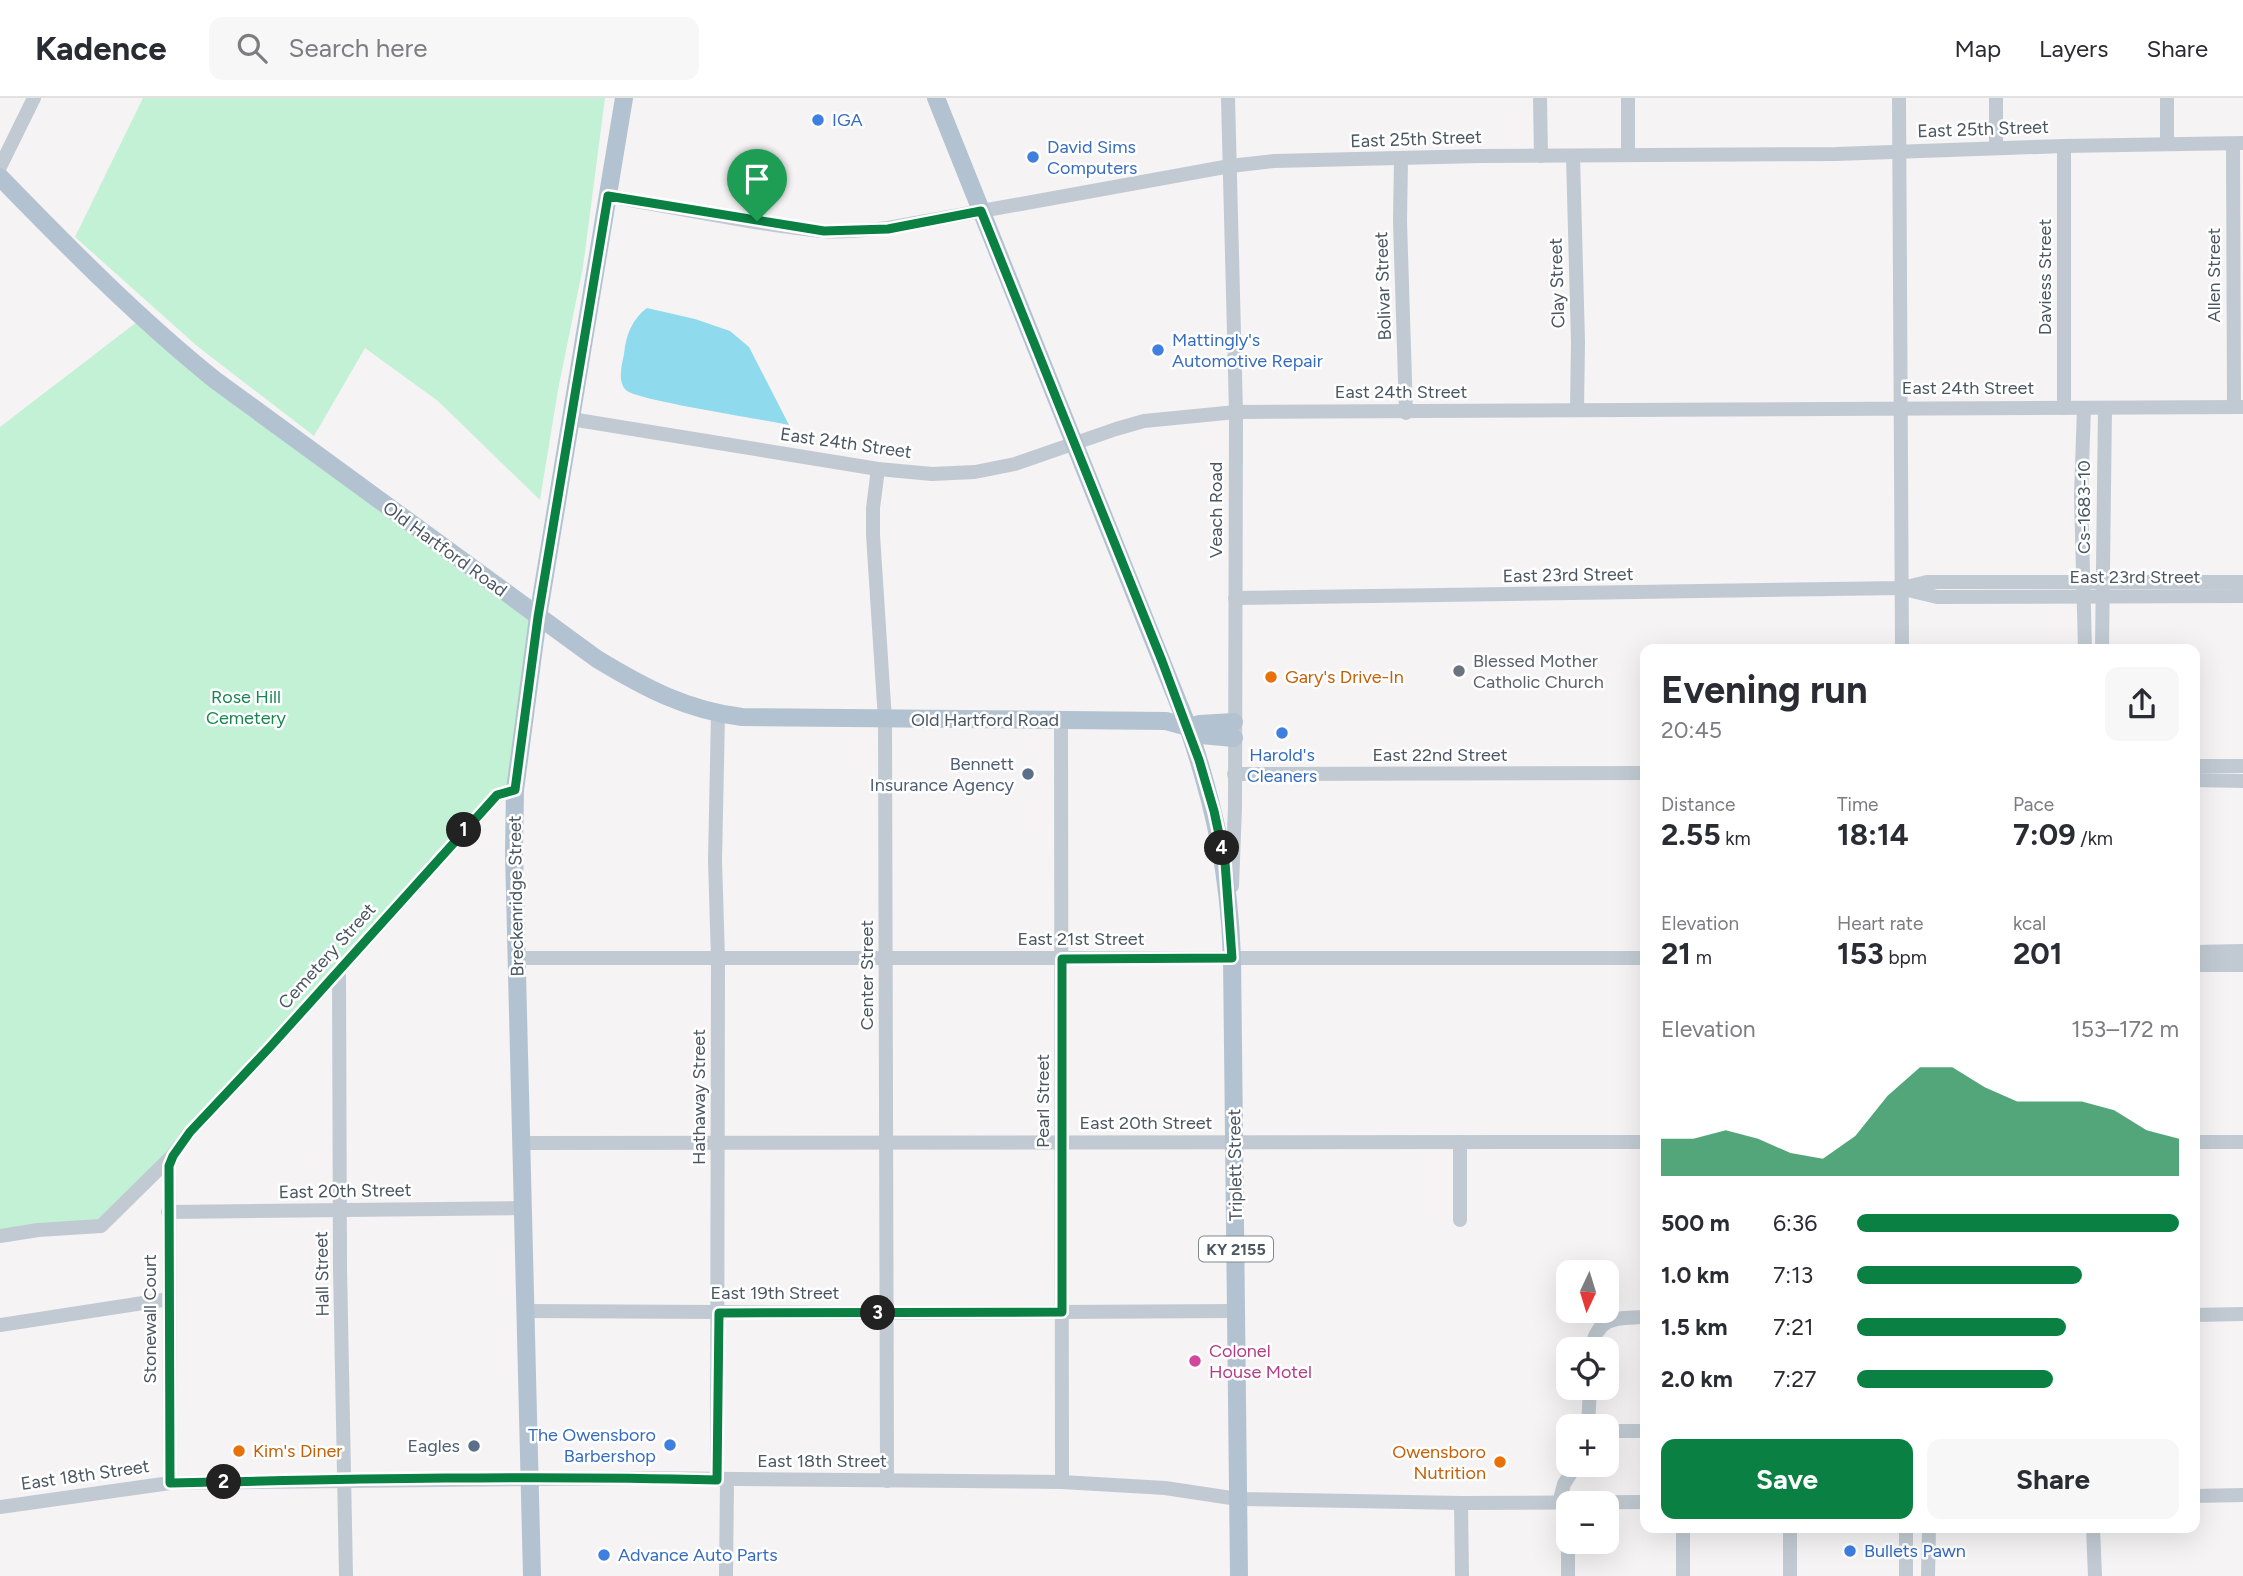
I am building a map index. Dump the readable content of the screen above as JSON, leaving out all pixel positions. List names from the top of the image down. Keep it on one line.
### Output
{"streets":{"main road":["Old Hartford Road","Breckenridge Street","Triplett Street","KY 2155"],"street":["East 25th Street","Allen Street","Daviess Street","Clay Street","Bolivar Street","East 24th Street","Cs-1683-10","Veach Road","East 23rd Street","East 22nd Street","East 21st Street","Cemetery Street","Center Street","Hathaway Street","Pearl Street","East 20th Street","Hall Street","East 19th Street","Stonewall Court","East 18th Street"]},"crossings":[["East 25th Street","Allen Street"],["East 25th Street","Daviess Street"],["East 25th Street","Clay Street"],["East 25th Street","Bolivar Street"],["East 25th Street","Veach Road"],["East 25th Street","Breckenridge Street"],["East 25th Street","KY 2155"],["Allen Street","East 24th Street"],["Daviess Street","East 24th Street"],["Clay Street","East 24th Street"],["Bolivar Street","East 24th Street"],["East 24th Street","Cs-1683-10"],["East 24th Street","Veach Road"],["East 24th Street","Breckenridge Street"],["East 24th Street","Center Street"],["East 24th Street","KY 2155"],["Cs-1683-10","East 23rd Street"],["Veach Road","Old Hartford Road"],["Veach Road","East 23rd Street"],["Veach Road","East 22nd Street"],["Veach Road","Triplett Street"],["Veach Road","KY 2155"],["Old Hartford Road","Breckenridge Street"],["Old Hartford Road","Center Street"],["Old Hartford Road","Hathaway Street"],["Old Hartford Road","Pearl Street"],["Old Hartford Road","KY 2155"],["Breckenridge Street","East 21st Street"],["Breckenridge Street","Cemetery Street"],["Breckenridge Street","East 20th Street"],["Breckenridge Street","East 19th Street"],["Breckenridge Street","East 18th Street"],["East 21st Street","Center Street"],["East 21st Street","Hathaway Street"],["East 21st Street","Pearl Street"],["East 21st Street","Triplett Street"],["Cemetery Street","Hall Street"],["Cemetery Street","Stonewall Court"],["Center Street","East 20th Street"],["Center Street","East 19th Street"],["Center Street","East 18th Street"],["Hathaway Street","East 20th Street"],["Hathaway Street","East 19th Street"],["Hathaway Street","East 18th Street"],["Pearl Street","East 20th Street"],["Pearl Street","East 19th Street"],["Pearl Street","East 18th Street"],["East 20th Street","Triplett Street"],["East 20th Street","Hall Street"],["East 20th Street","Stonewall Court"],["Triplett Street","KY 2155"],["Triplett Street","East 19th Street"],["Triplett Street","East 18th Street"],["Hall Street","East 18th Street"],["Stonewall Court","East 18th Street"]],"parks":["Rose Hill Cemetery"],"places":["IGA","David Sims Computers","Mattingly's Automotive Repair","Blessed Mother Catholic Church","Gary's Drive-In","Harold's Cleaners","Bennett Insurance Agency","Colonel House Motel","The Owensboro Barbershop","Eagles","Kim's Diner","Owensboro Nutrition","Bullets Pawn","Advance Auto Parts"],"north":"bottom","page":{"header":"Kadence","search":"Search here","nav":["Map","Layers","Share"],"heading":["Evening run","20:45"],"stats":[["Distance","2.55 km"],["Time","18:14"],["Pace","7:09 /km"],["Elevation","21 m"],["Heart rate","153 bpm"],["kcal","201"]],"pins":["1","4","3","2"],"chart":["Elevation","153–172 m"],"list":[{"name":"500 m","note":"6:36"},{"name":"1.0 km","note":"7:13"},{"name":"1.5 km","note":"7:21"},{"name":"2.0 km","note":"7:27"}],"map_buttons":["+","−"],"buttons":["Save","Share"]}}
